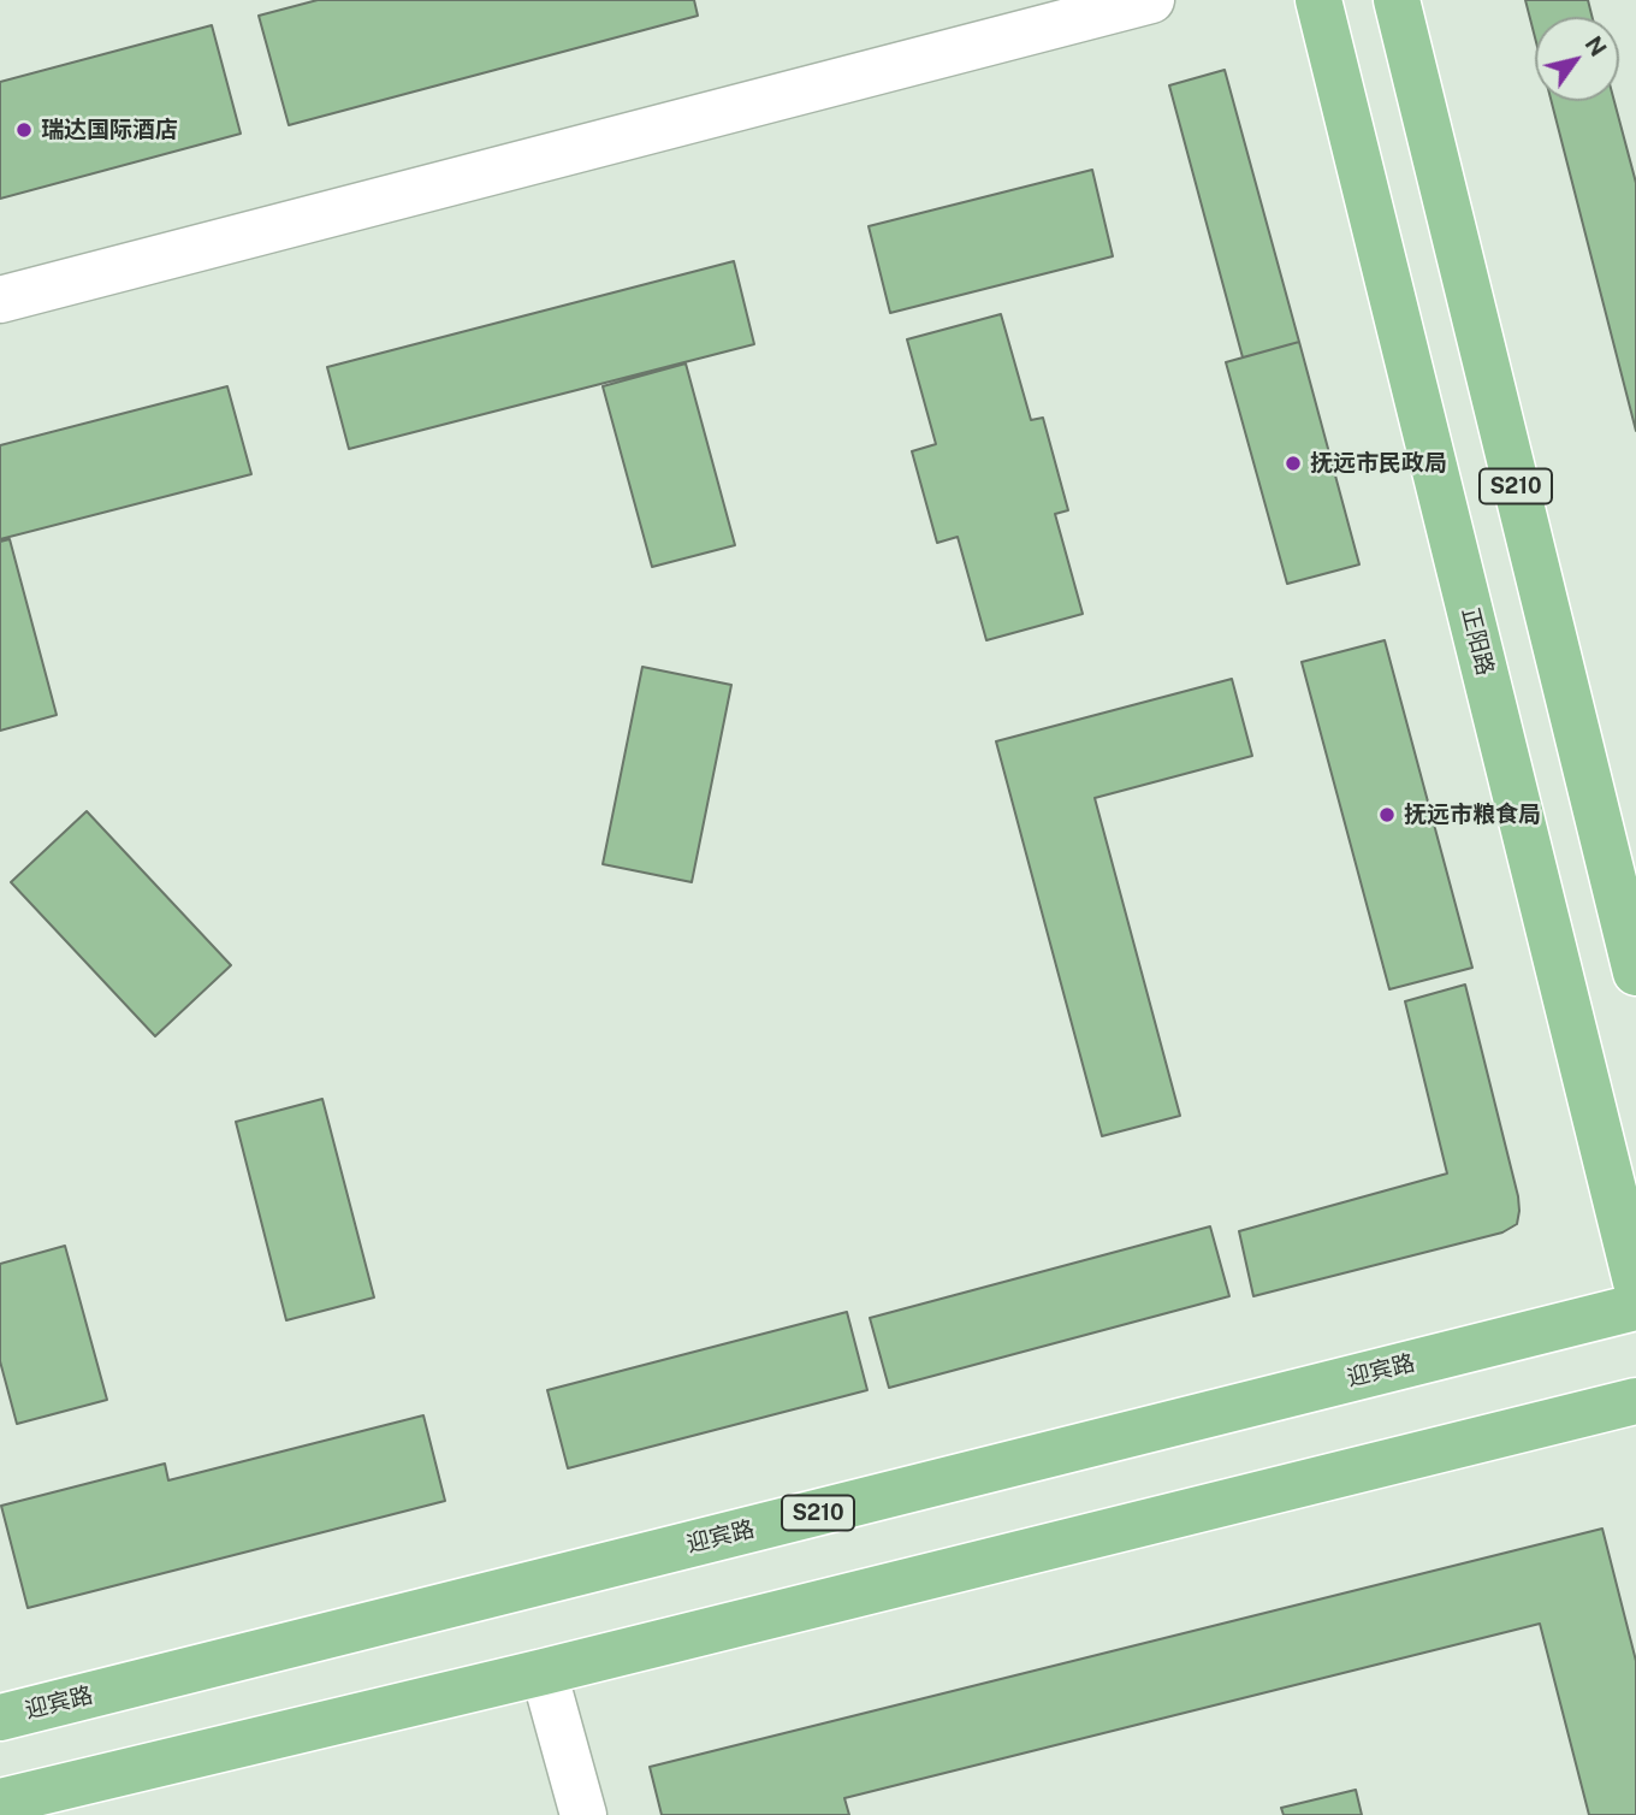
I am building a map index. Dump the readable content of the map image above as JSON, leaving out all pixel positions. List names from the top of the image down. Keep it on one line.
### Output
{"streets":{"main road":["S210","正阳路","迎宾路"]},"places":["瑞达国际酒店","抚远市民政局","抚远市粮食局"],"north":"top right"}
